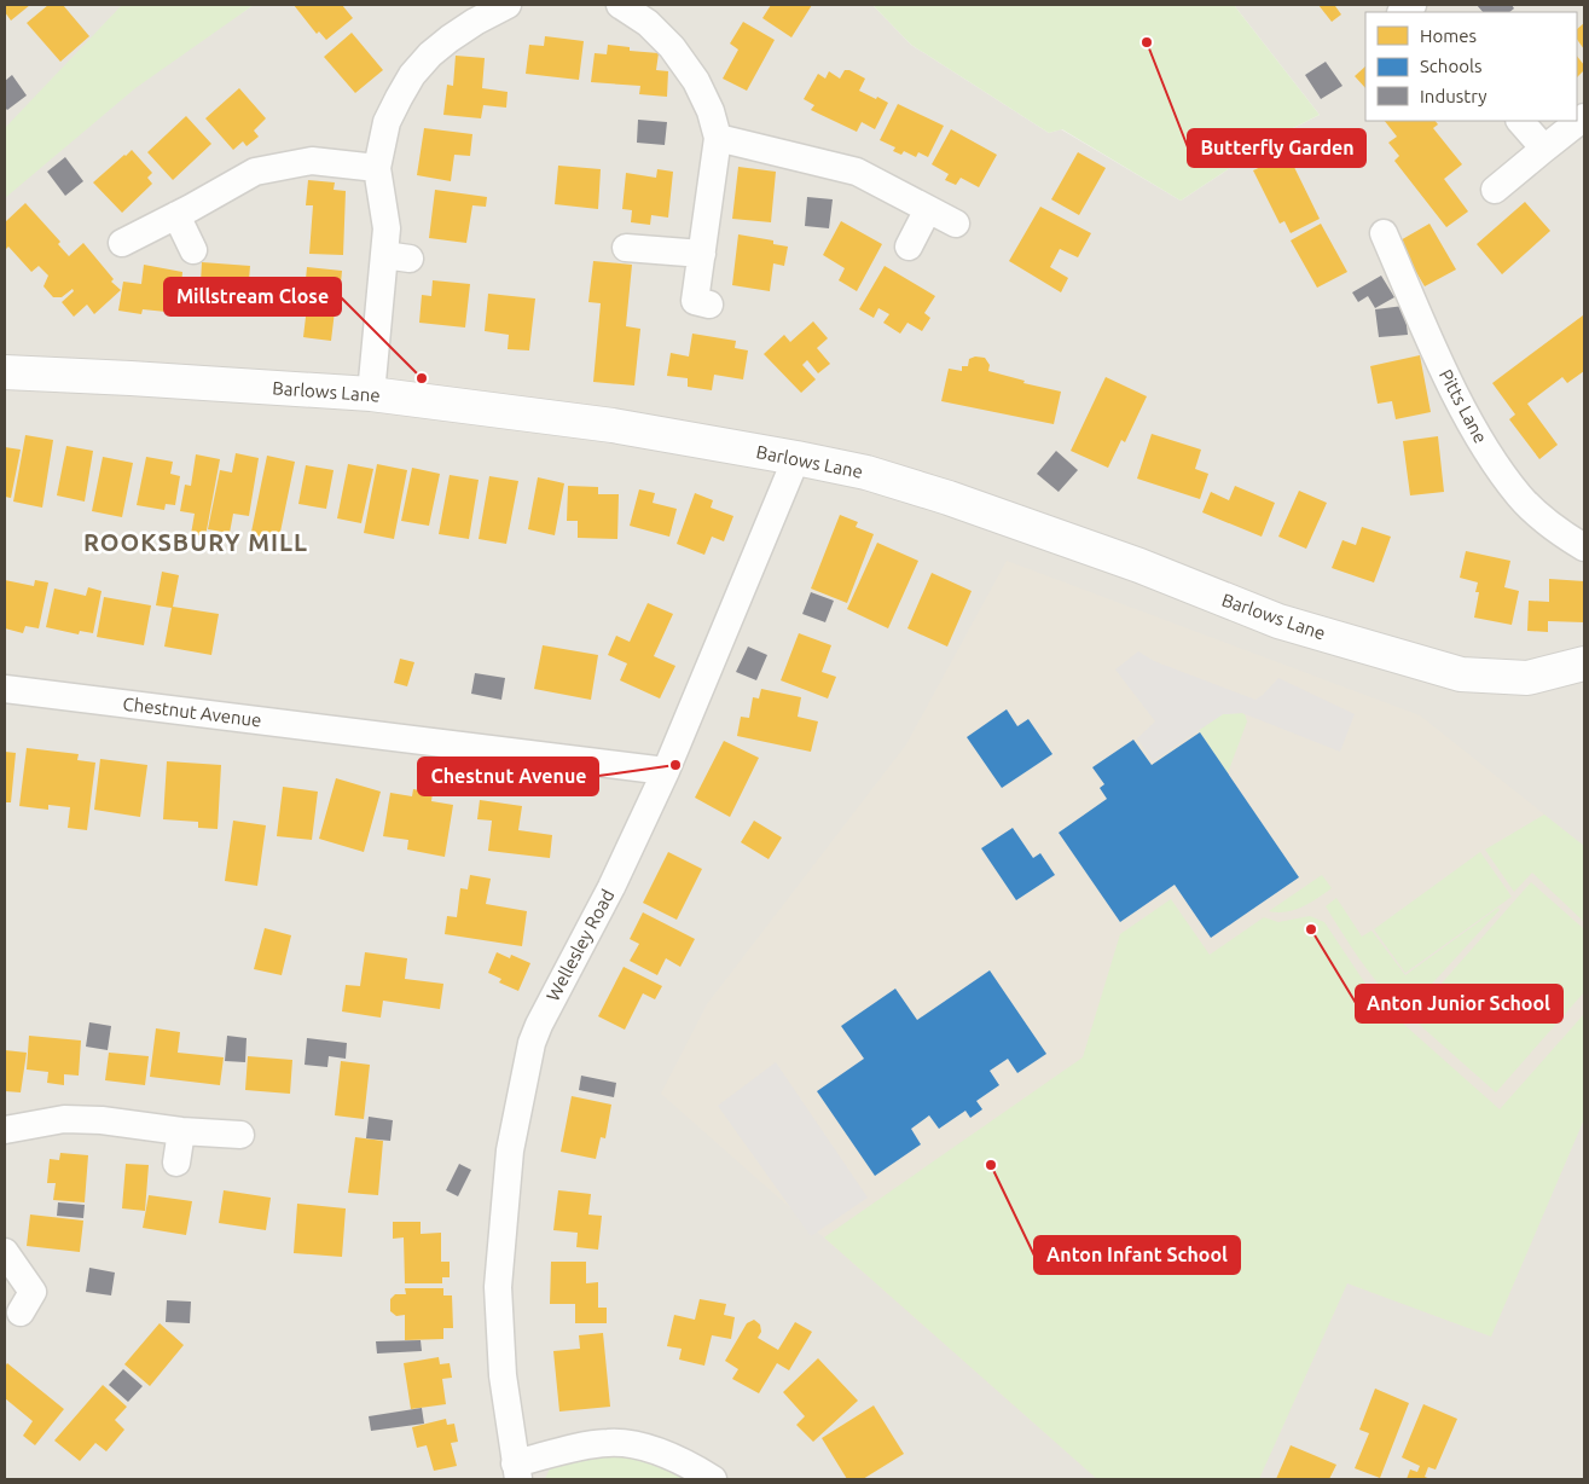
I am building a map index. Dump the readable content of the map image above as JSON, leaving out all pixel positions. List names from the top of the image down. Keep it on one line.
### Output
{"streets":{"street":["Barlows Lane","Pitts Lane","Chestnut Avenue","Wellesley Road"]},"crossings":[["Barlows Lane","Wellesley Road"],["Chestnut Avenue","Wellesley Road"]],"districts":["ROOKSBURY MILL"],"places":["Butterfly Garden","Millstream Close","Chestnut Avenue","Anton Junior School","Anton Infant School"],"legend":["Homes","Schools","Industry"]}
